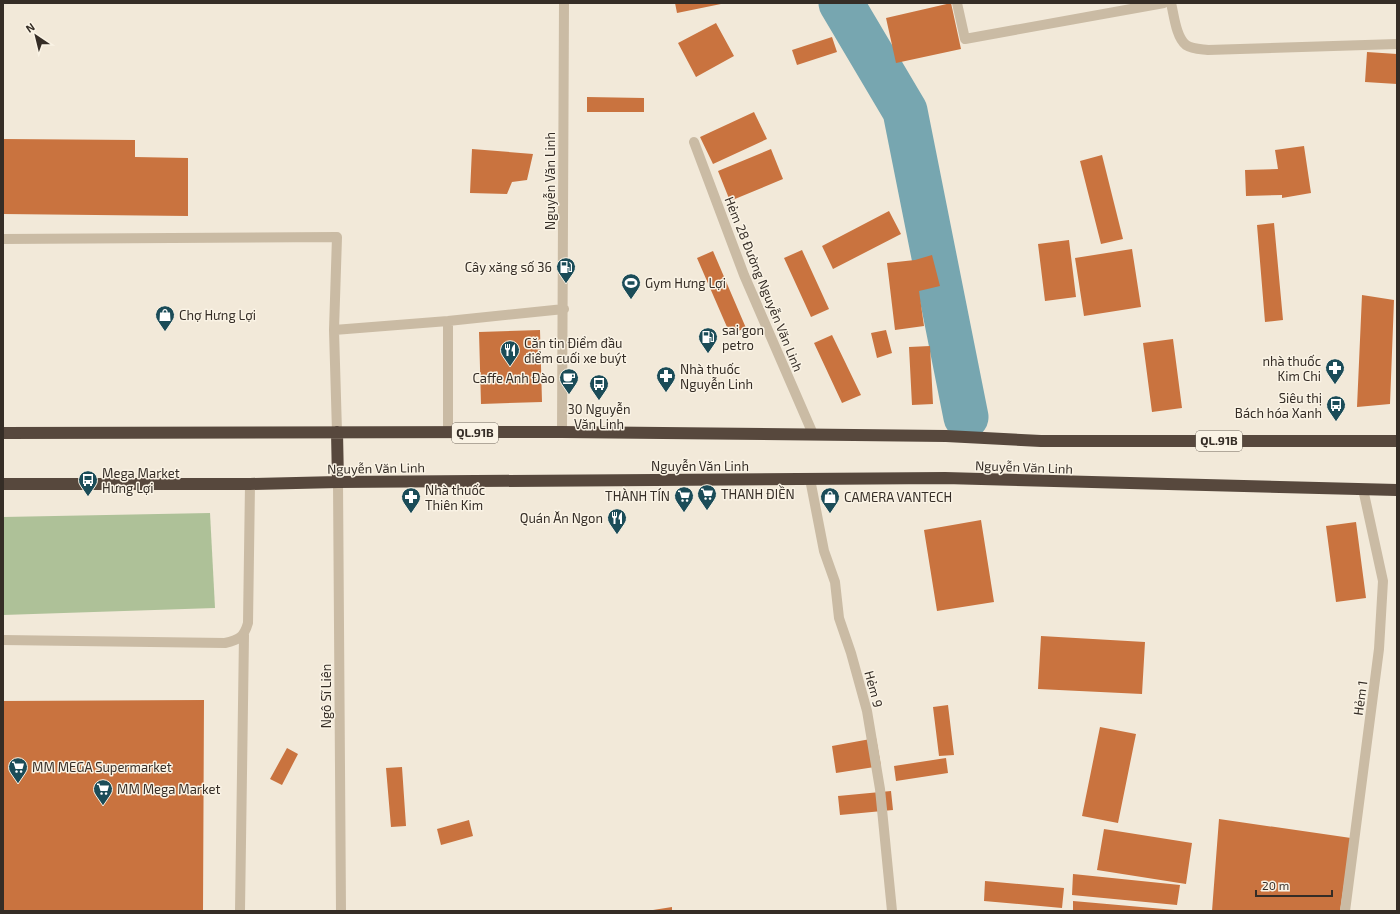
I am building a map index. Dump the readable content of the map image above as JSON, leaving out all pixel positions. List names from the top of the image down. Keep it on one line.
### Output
{"streets":{"highway":["Nguyễn Văn Linh","QL.91B"],"street":["Hẻm 28 Đường Nguyễn Văn Linh","Hẻm 9","Ngô Sĩ Liên","Hẻm 1"]},"crossings":[["Nguyễn Văn Linh","Hẻm 28 Đường Nguyễn Văn Linh"],["Nguyễn Văn Linh","Hẻm 9"],["Nguyễn Văn Linh","Ngô Sĩ Liên"],["Nguyễn Văn Linh","Hẻm 1"]],"places":{"fuel station":["Cây xăng số 36","sai gon petro"],"sports":["Gym Hưng Lợi"],"shop":["Chợ Hưng Lợi","CAMERA VANTECH"],"restaurant":["Căn tin Điểm đầu điểm cuối xe buýt","Quán Ăn Ngon"],"pharmacy":["nhà thuốc Kim Chi","Nhà thuốc Nguyễn Linh","Nhà thuốc Thiên Kim"],"cafe":["Caffe Anh Đào"],"bus stop":["30 Nguyễn Văn Linh","Siêu thị Bách hóa Xanh","Mega Market Hưng Lợi"],"supermarket":["THANH ĐIỀN","THÀNH TÍN","MM MEGA Supermarket","MM Mega Market"]},"scale_bar":"20 m","north":"top left"}
